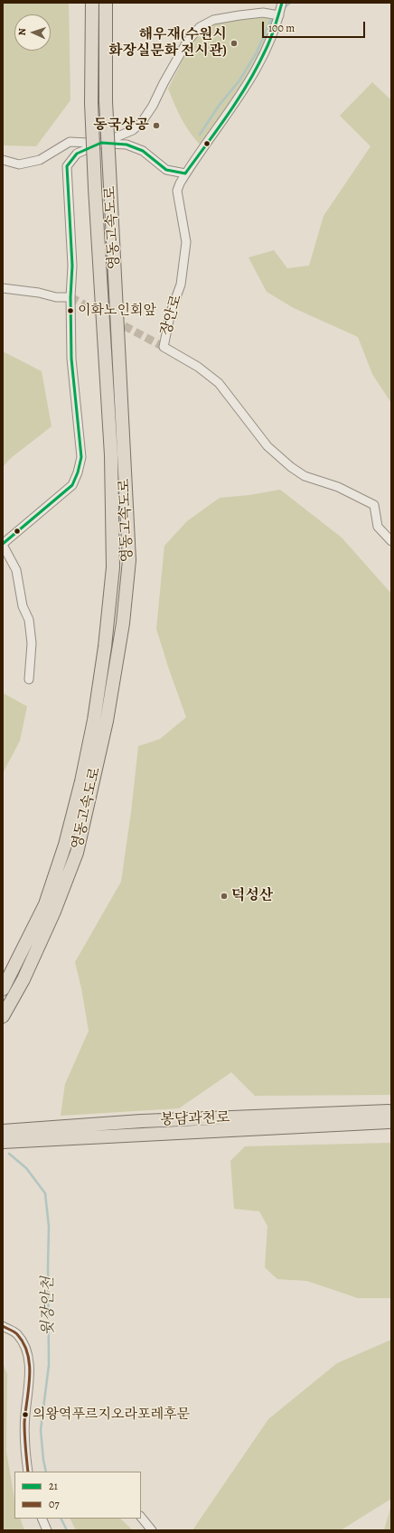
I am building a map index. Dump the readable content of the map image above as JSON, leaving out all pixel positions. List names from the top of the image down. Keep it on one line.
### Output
{"streets":{"highway":["영동고속도로","봉담과천로"],"street":["장안로"]},"water":["윗장안천"],"places":["해우재(수원시 화장실문화 전시관)","동국상공","이화노인회앞","덕성산","의왕역푸르지오라포레후문"],"lines":["transit line 21","transit line 07"],"legend":["21","07"],"scale_bar":"100 m","north":"left"}
